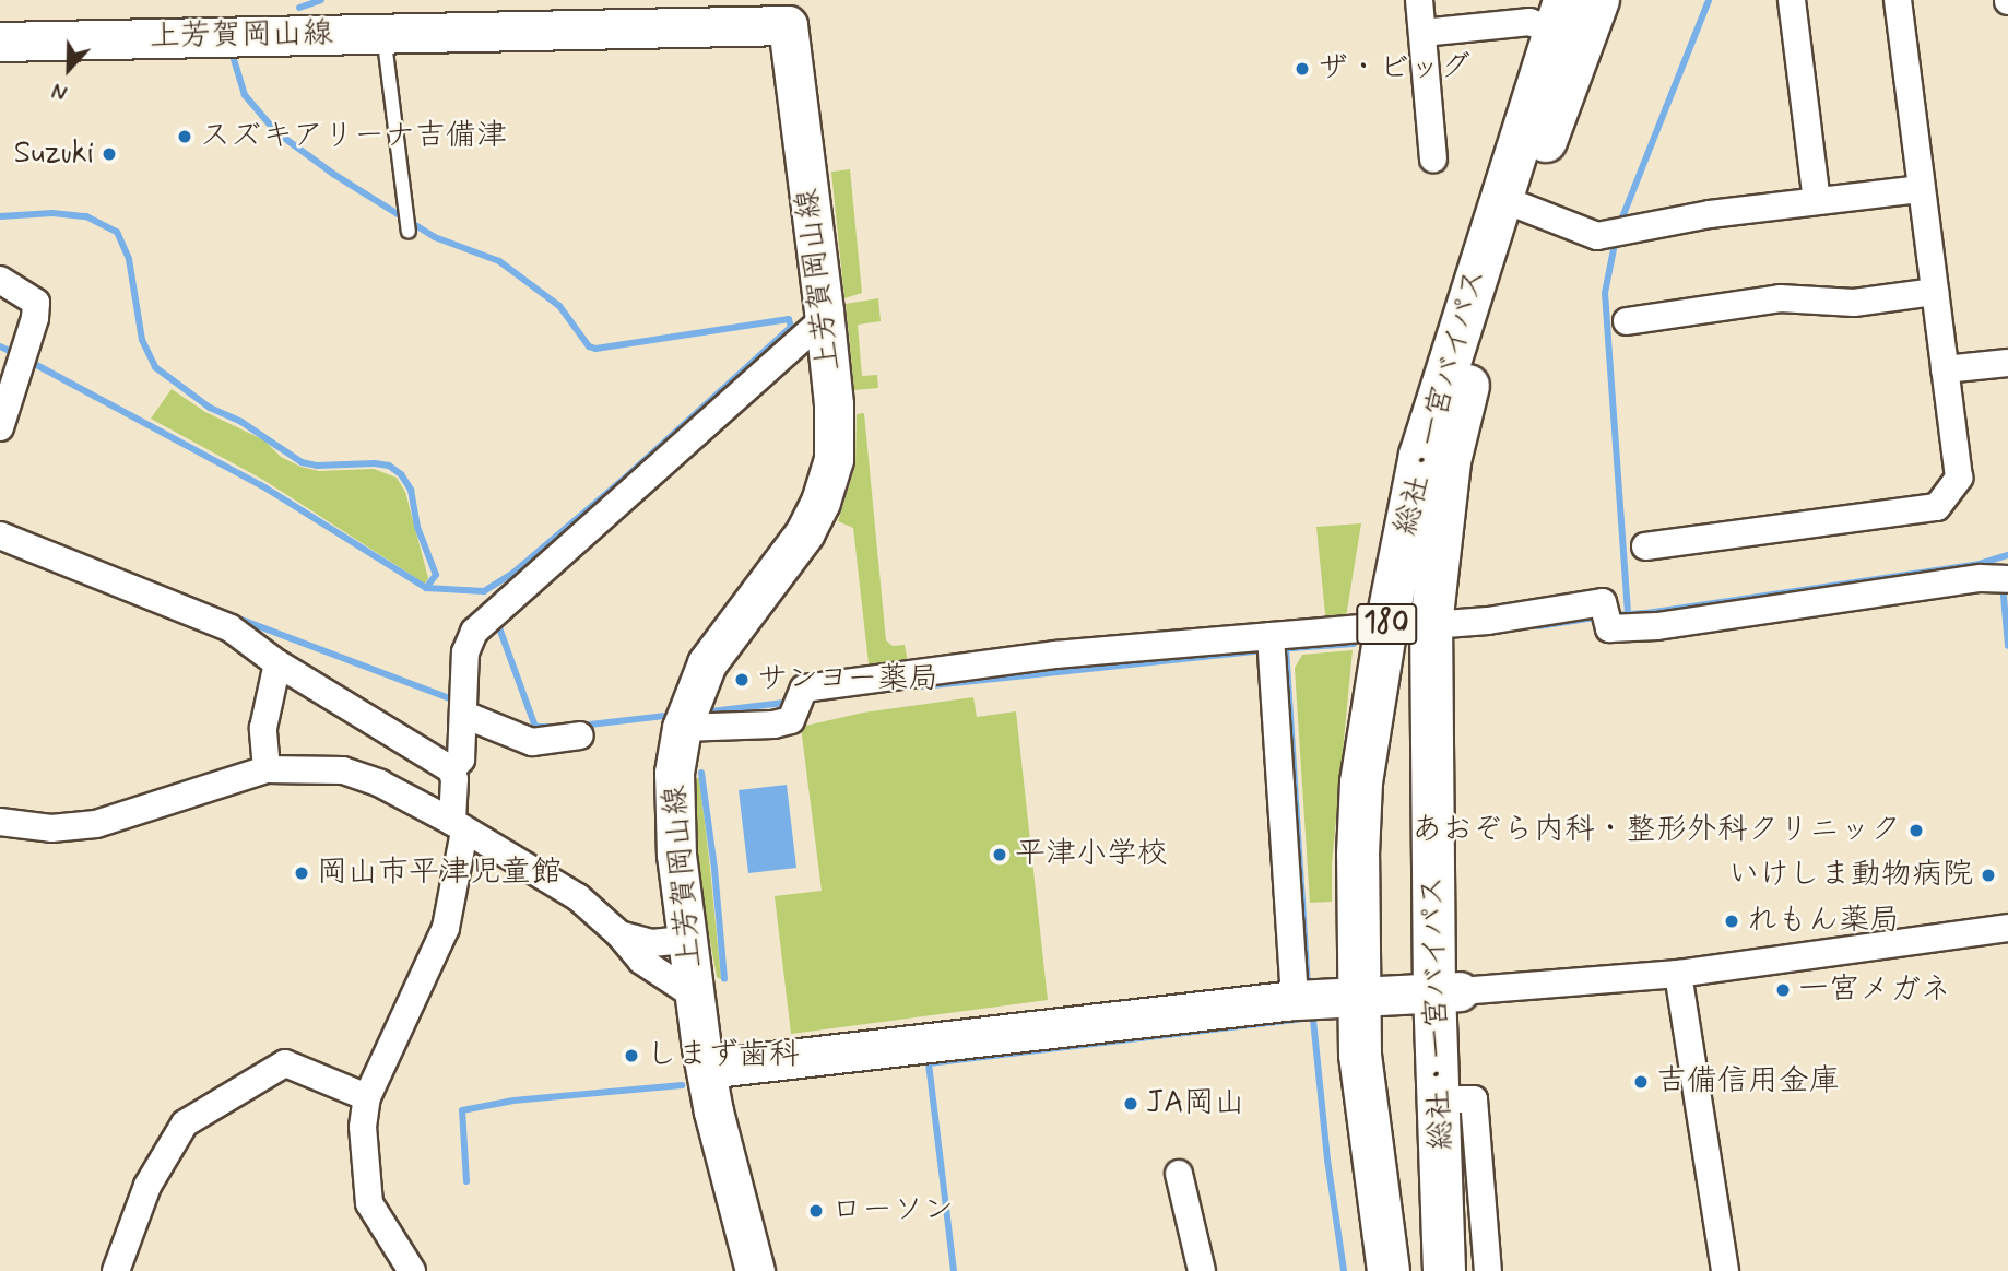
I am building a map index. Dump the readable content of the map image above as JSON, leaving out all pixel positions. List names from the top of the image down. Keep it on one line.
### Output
{"streets":{"highway":["総社・一宮バイパス","180"],"main road":["上芳賀岡山線"]},"places":["ザ・ビッグ","スズキアリーナ吉備津","Suzuki","サンヨー薬局","あおぞら内科・整形外科クリニック","平津小学校","岡山市平津児童館","いけしま動物病院","れもん薬局","一宮メガネ","しまず歯科","吉備信用金庫","JA岡山","ローソン"],"north":"bottom"}
